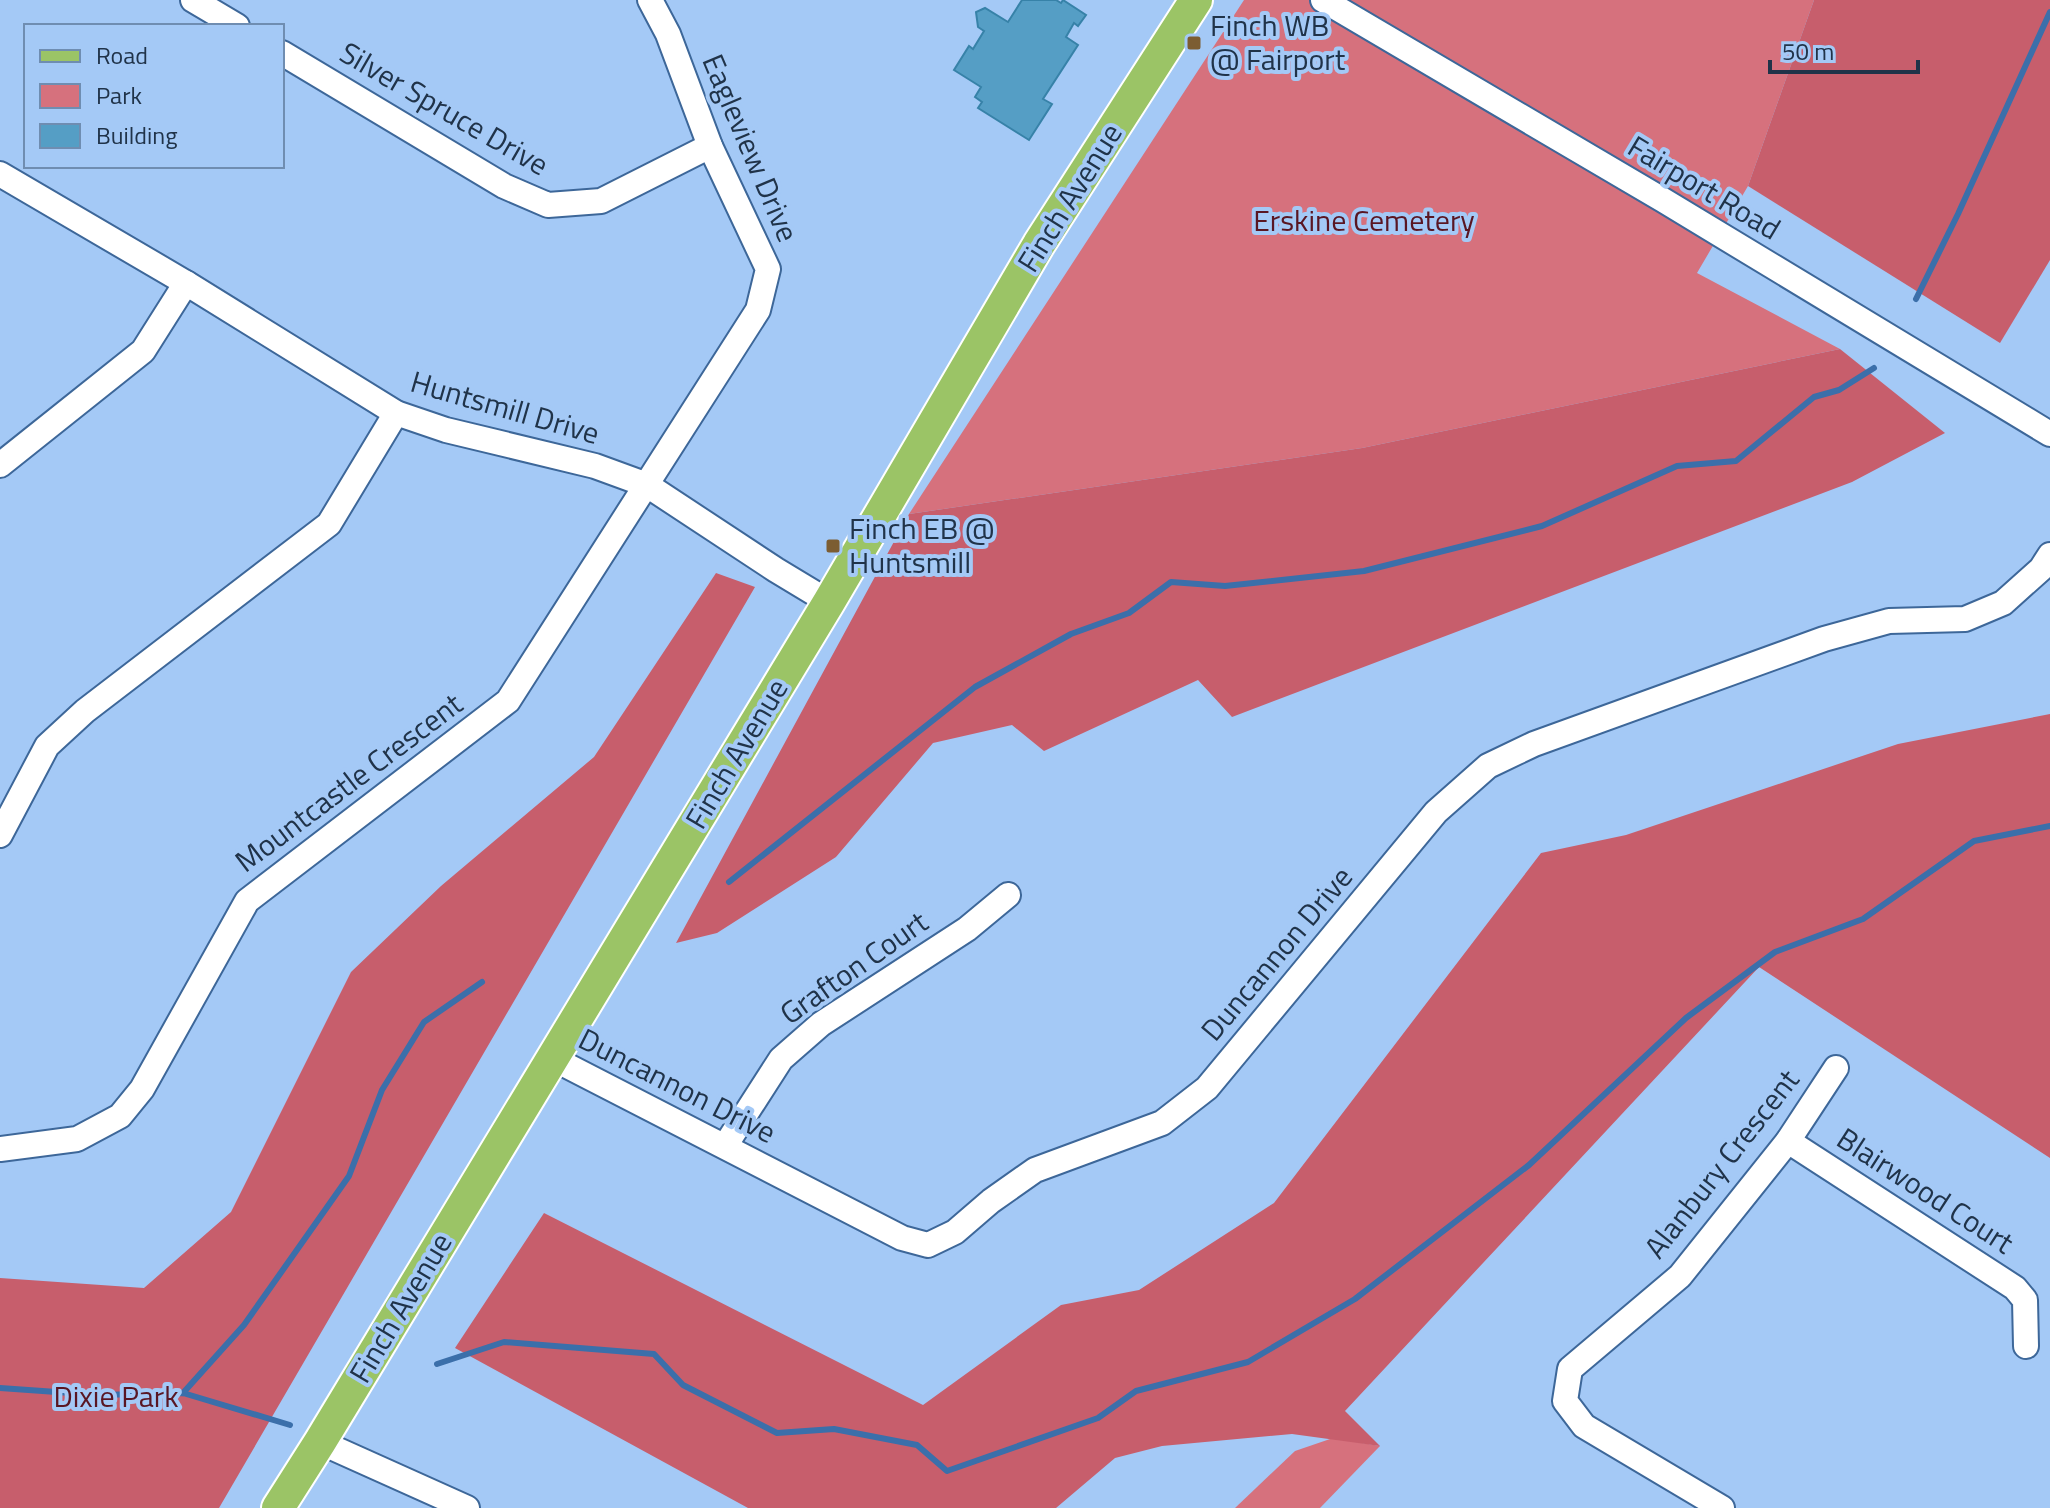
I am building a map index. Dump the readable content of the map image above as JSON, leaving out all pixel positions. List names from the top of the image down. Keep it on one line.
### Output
{"streets":{"main road":["Finch Avenue"],"street":["Silver Spruce Drive","Eagleview Drive","Fairport Road","Huntsmill Drive","Mountcastle Crescent","Duncannon Drive","Grafton Court","Alanbury Crescent","Blairwood Court"]},"crossings":[["Silver Spruce Drive","Eagleview Drive"],["Eagleview Drive","Huntsmill Drive"],["Eagleview Drive","Mountcastle Crescent"],["Finch Avenue","Huntsmill Drive"],["Finch Avenue","Duncannon Drive"],["Huntsmill Drive","Mountcastle Crescent"],["Duncannon Drive","Grafton Court"],["Alanbury Crescent","Blairwood Court"]],"parks":["Erskine Cemetery","Dixie Park"],"places":{"transit":["Finch WB @ Fairport","Finch EB @ Huntsmill"]},"legend":["Road","Park","Building"],"scale_bar":"50 m"}
